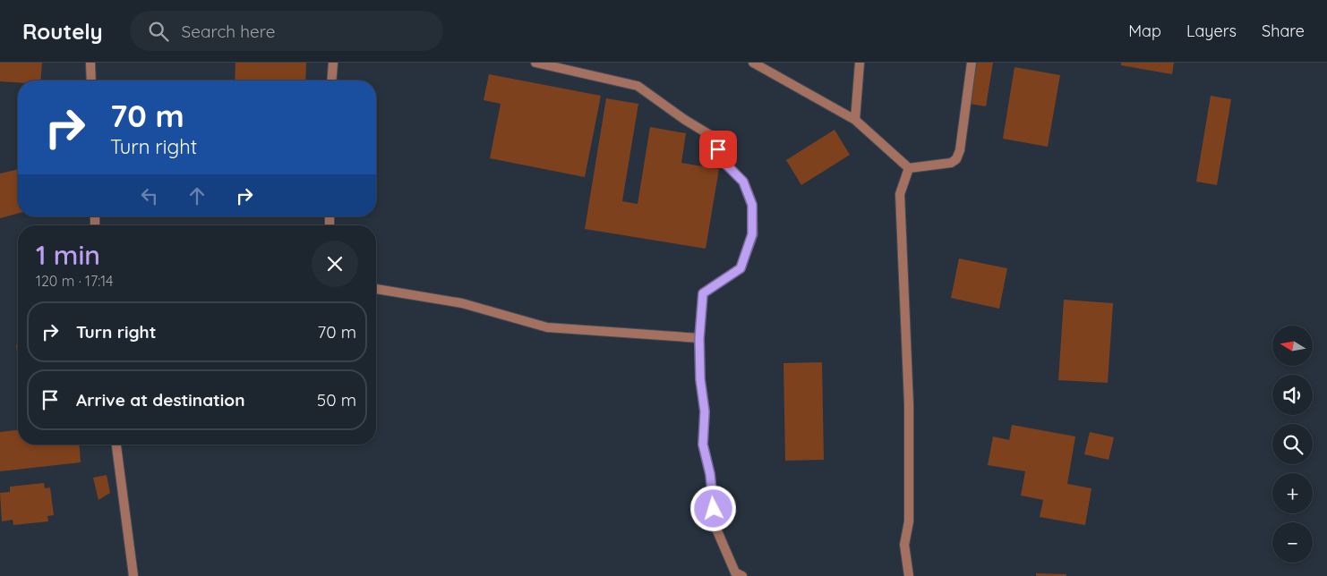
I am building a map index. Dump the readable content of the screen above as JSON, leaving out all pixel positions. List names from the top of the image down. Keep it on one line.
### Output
{"north":"left","page":{"header":"Routely","search":"Search here","nav":["Map","Layers","Share"],"turn":["70 m","Turn right"],"heading":["1 min","120 m · 17:14"],"list":[{"name":"Turn right","value":"70 m"},{"name":"Arrive at destination","value":"50 m"}],"map_buttons":["+","−"]}}
